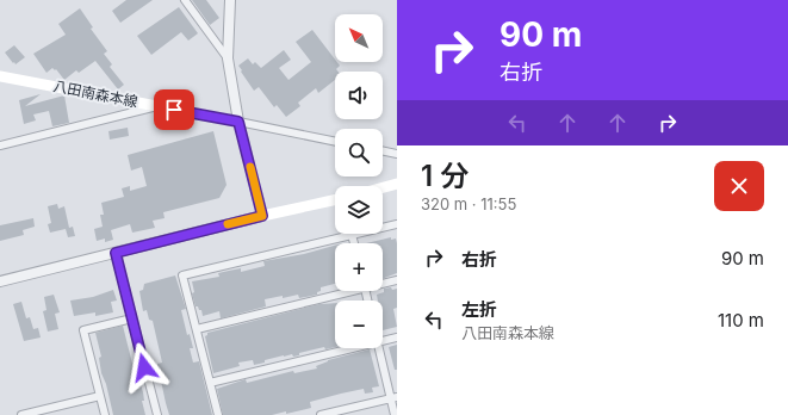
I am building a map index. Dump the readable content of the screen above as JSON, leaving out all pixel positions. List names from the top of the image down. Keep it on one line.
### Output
{"streets":{"main road":["八田南森本線"]},"north":"top left","page":{"turn":["90 m","右折"],"map_buttons":["+","−"],"heading":["1 分","320 m · 11:55"],"list":[{"name":"右折","value":"90 m"},{"name":"左折","note":"八田南森本線","value":"110 m"}]}}
